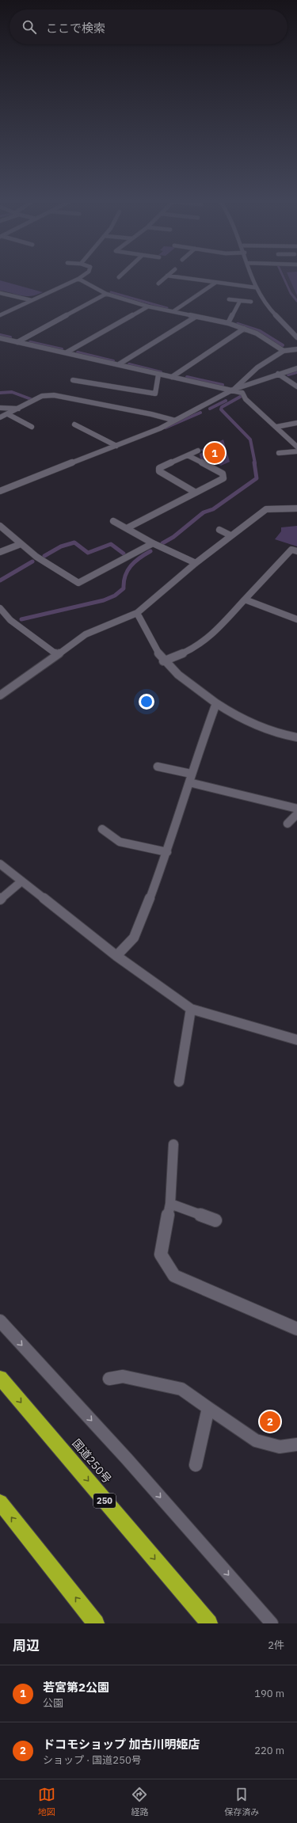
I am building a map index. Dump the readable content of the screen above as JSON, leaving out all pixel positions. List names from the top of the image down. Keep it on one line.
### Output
{"streets":{"highway":["国道250号","250"]},"page":{"search":"ここで検索","pins":["1","2"],"heading":["周辺","2件"],"list":[{"mark":"1","name":"若宮第2公園","note":"公園","value":"190 m"},{"mark":"2","name":"ドコモショップ 加古川明姫店","note":"ショップ · 国道250号","value":"220 m"}],"nav":["地図","経路","保存済み"]}}
